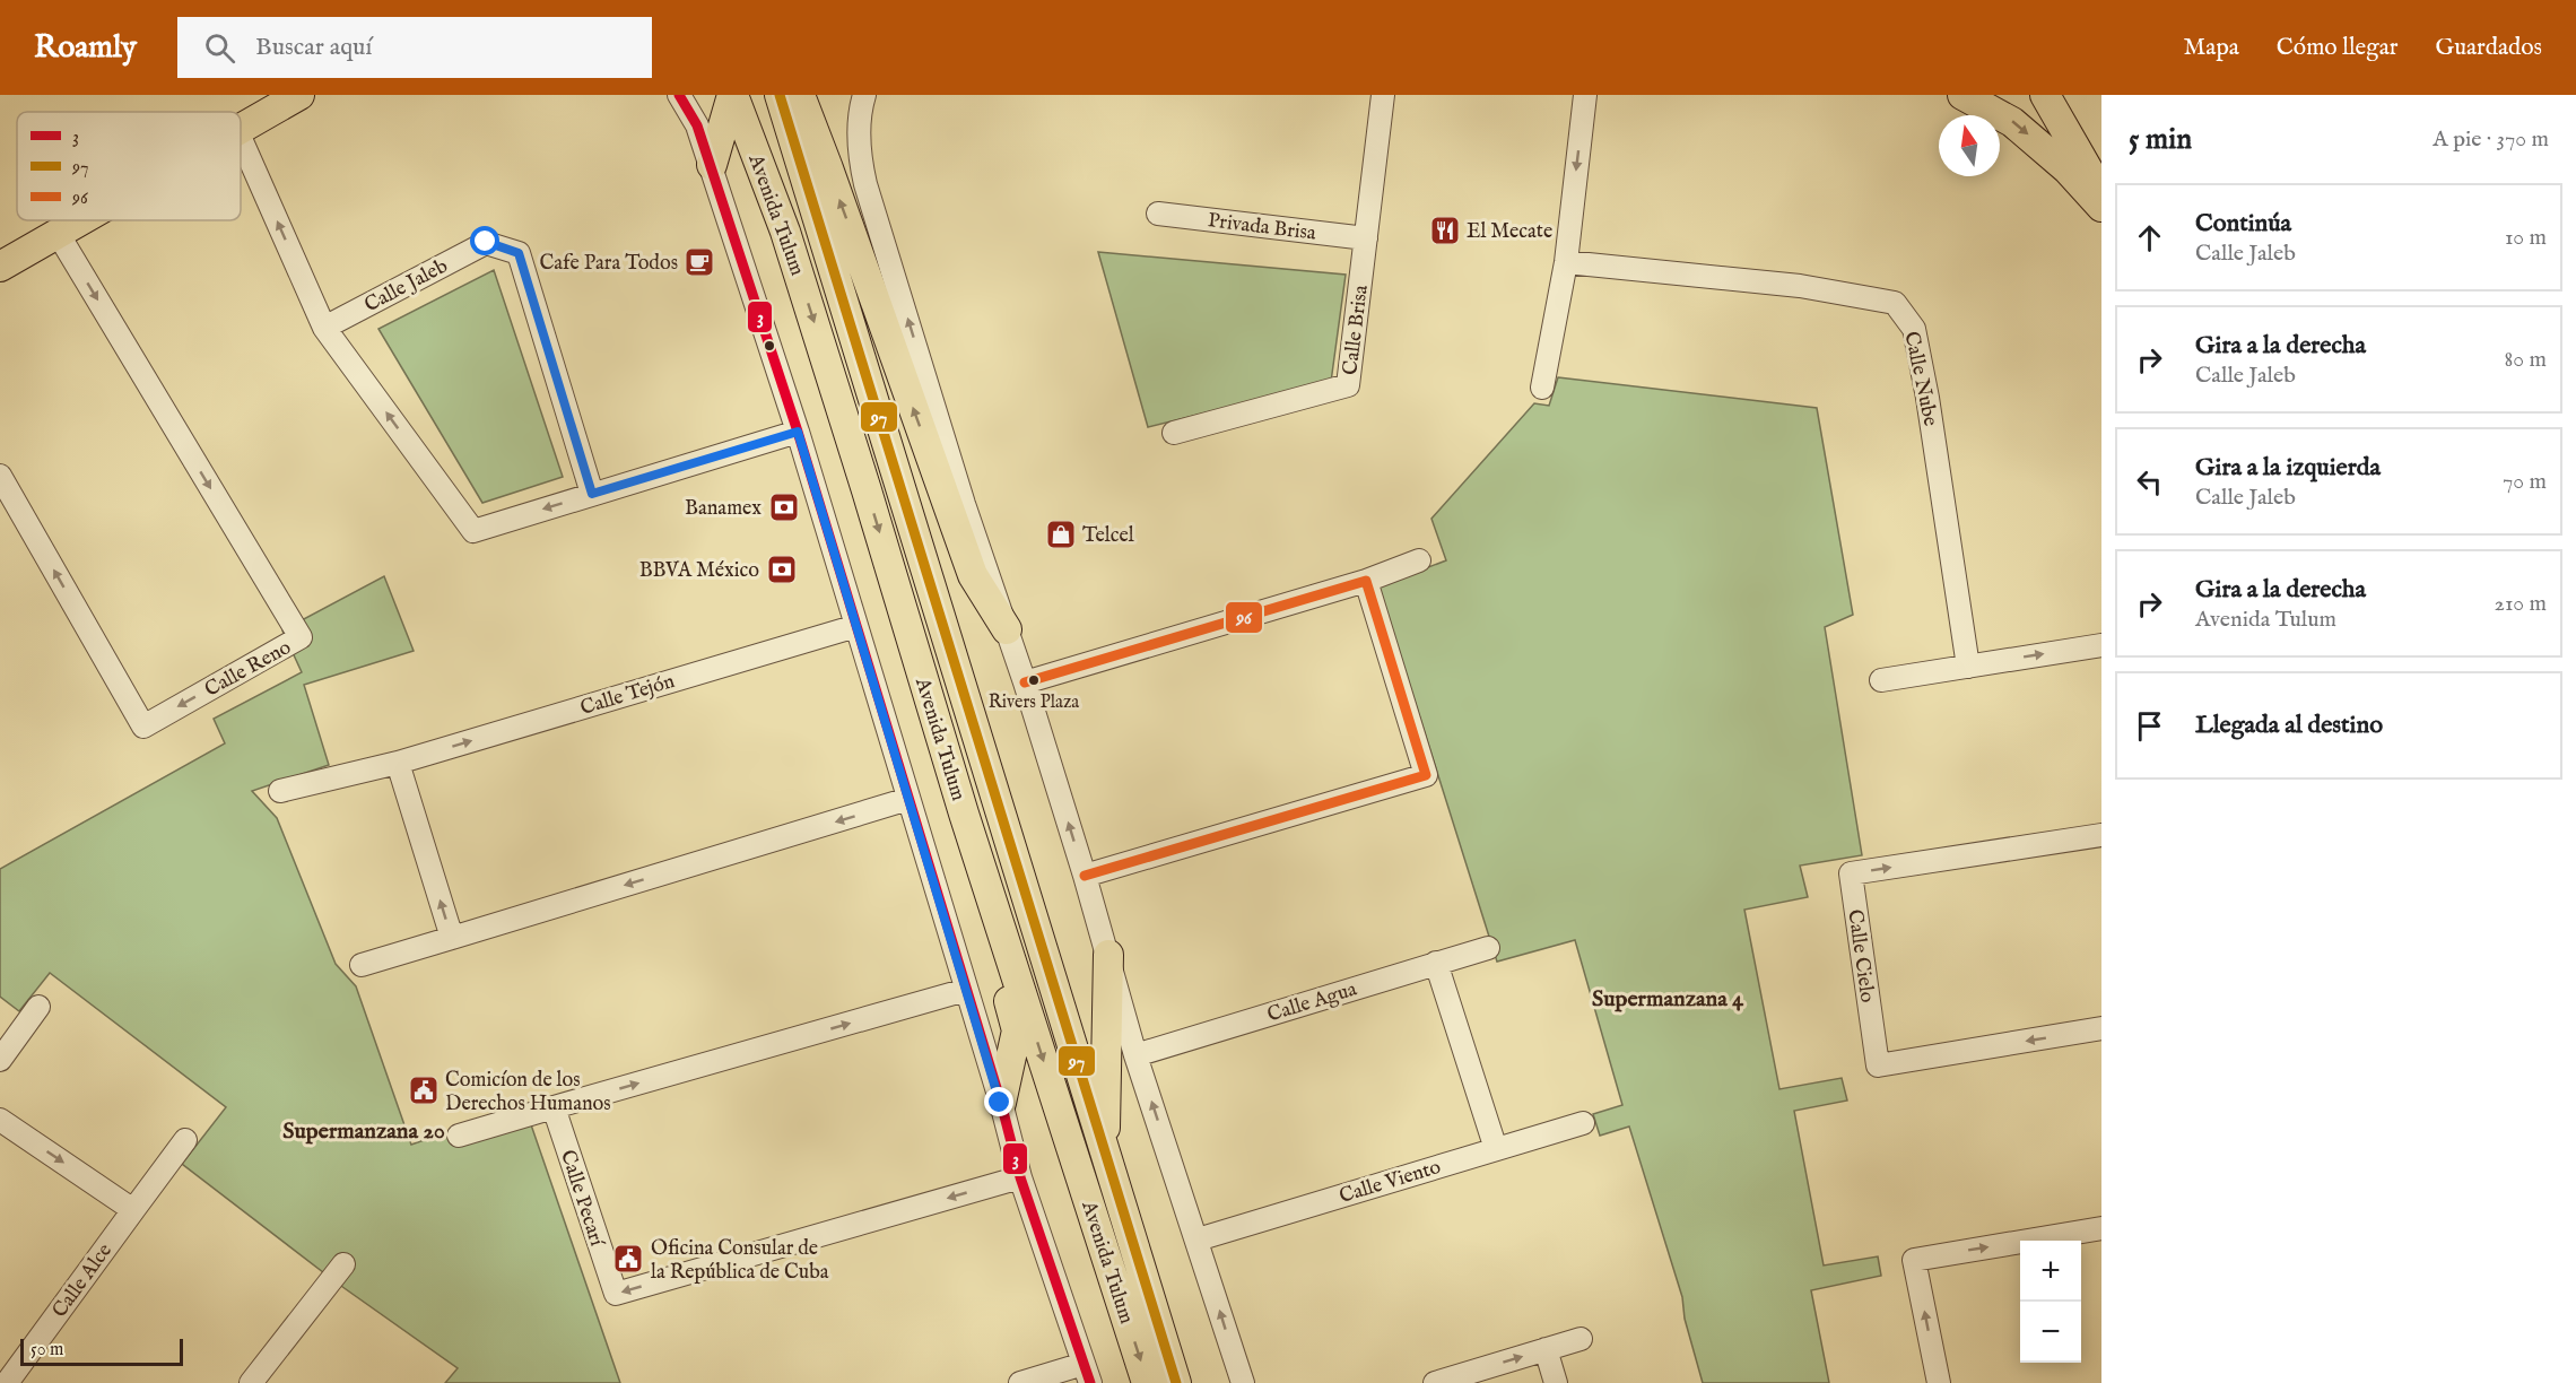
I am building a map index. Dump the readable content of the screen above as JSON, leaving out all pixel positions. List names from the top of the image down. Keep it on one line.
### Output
{"streets":{"main road":["Avenida Tulum"],"street":["Privada Brisa","Calle Jaleb","Calle Brisa","Calle Nube","Calle Reno","Calle Tejón","Calle Cielo","Calle Agua","Calle Viento","Calle Pecarí","Calle Alce"]},"crossings":[["Privada Brisa","Calle Brisa"]],"districts":["Supermanzana 4","Supermanzana 20"],"places":{"restaurant":["El Mecate"],"cafe":["Cafe Para Todos"],"bank":["Banamex","BBVA México"],"shop":["Telcel"],"other":["Rivers Plaza"],"public building":["Comicíon de los Derechos Humanos","Oficina Consular de la República de Cuba"]},"lines":["transit line 3","transit line 97","transit line 96"],"legend":["3","97","96"],"scale_bar":"50 m","north":"top","page":{"header":"Roamly","search":"Buscar aquí","nav":["Mapa","Cómo llegar","Guardados"],"heading":["5 min","A pie · 370 m"],"list":[["Continúa","Calle Jaleb","10 m"],["Gira a la derecha","Calle Jaleb","80 m"],["Gira a la izquierda","Calle Jaleb","70 m"],["Gira a la derecha","Avenida Tulum","210 m"],"Llegada al destino"],"map_buttons":["+","−"],"scale":"50 m"}}
